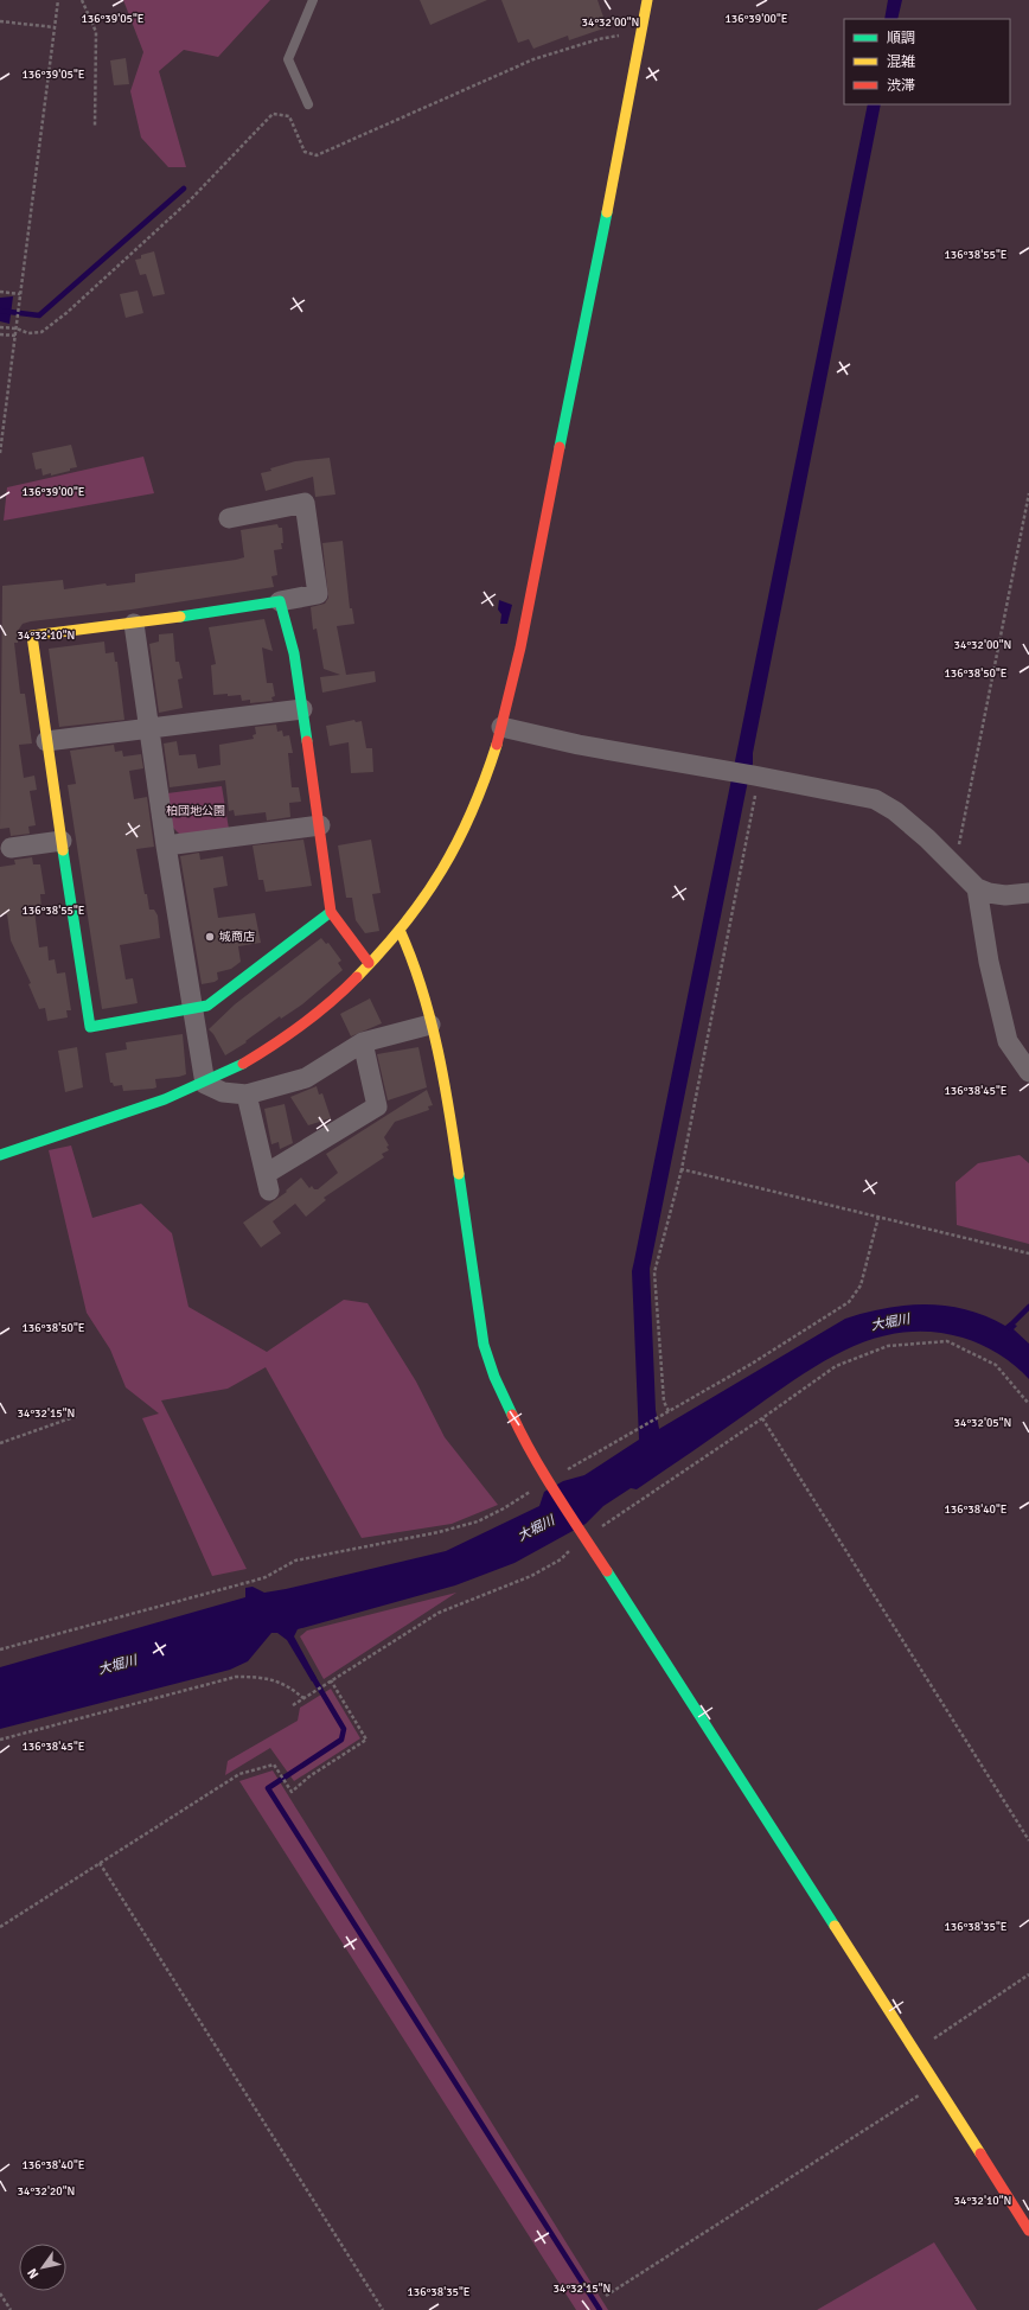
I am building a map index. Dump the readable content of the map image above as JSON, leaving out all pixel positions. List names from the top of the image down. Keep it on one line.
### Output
{"water":["大堀川"],"parks":["柏団地公園"],"places":["城商店"],"legend":["順調","混雑","渋滞"],"north":"bottom left","coordinates":["136°39'05\"E","136°39'00\"E","34°32'00\"N","136°38'55\"E","34°32'10\"N","136°38'50\"E","136°38'45\"E","34°32'15\"N","34°32'05\"N","136°38'40\"E","136°38'35\"E","34°32'20\"N"]}
